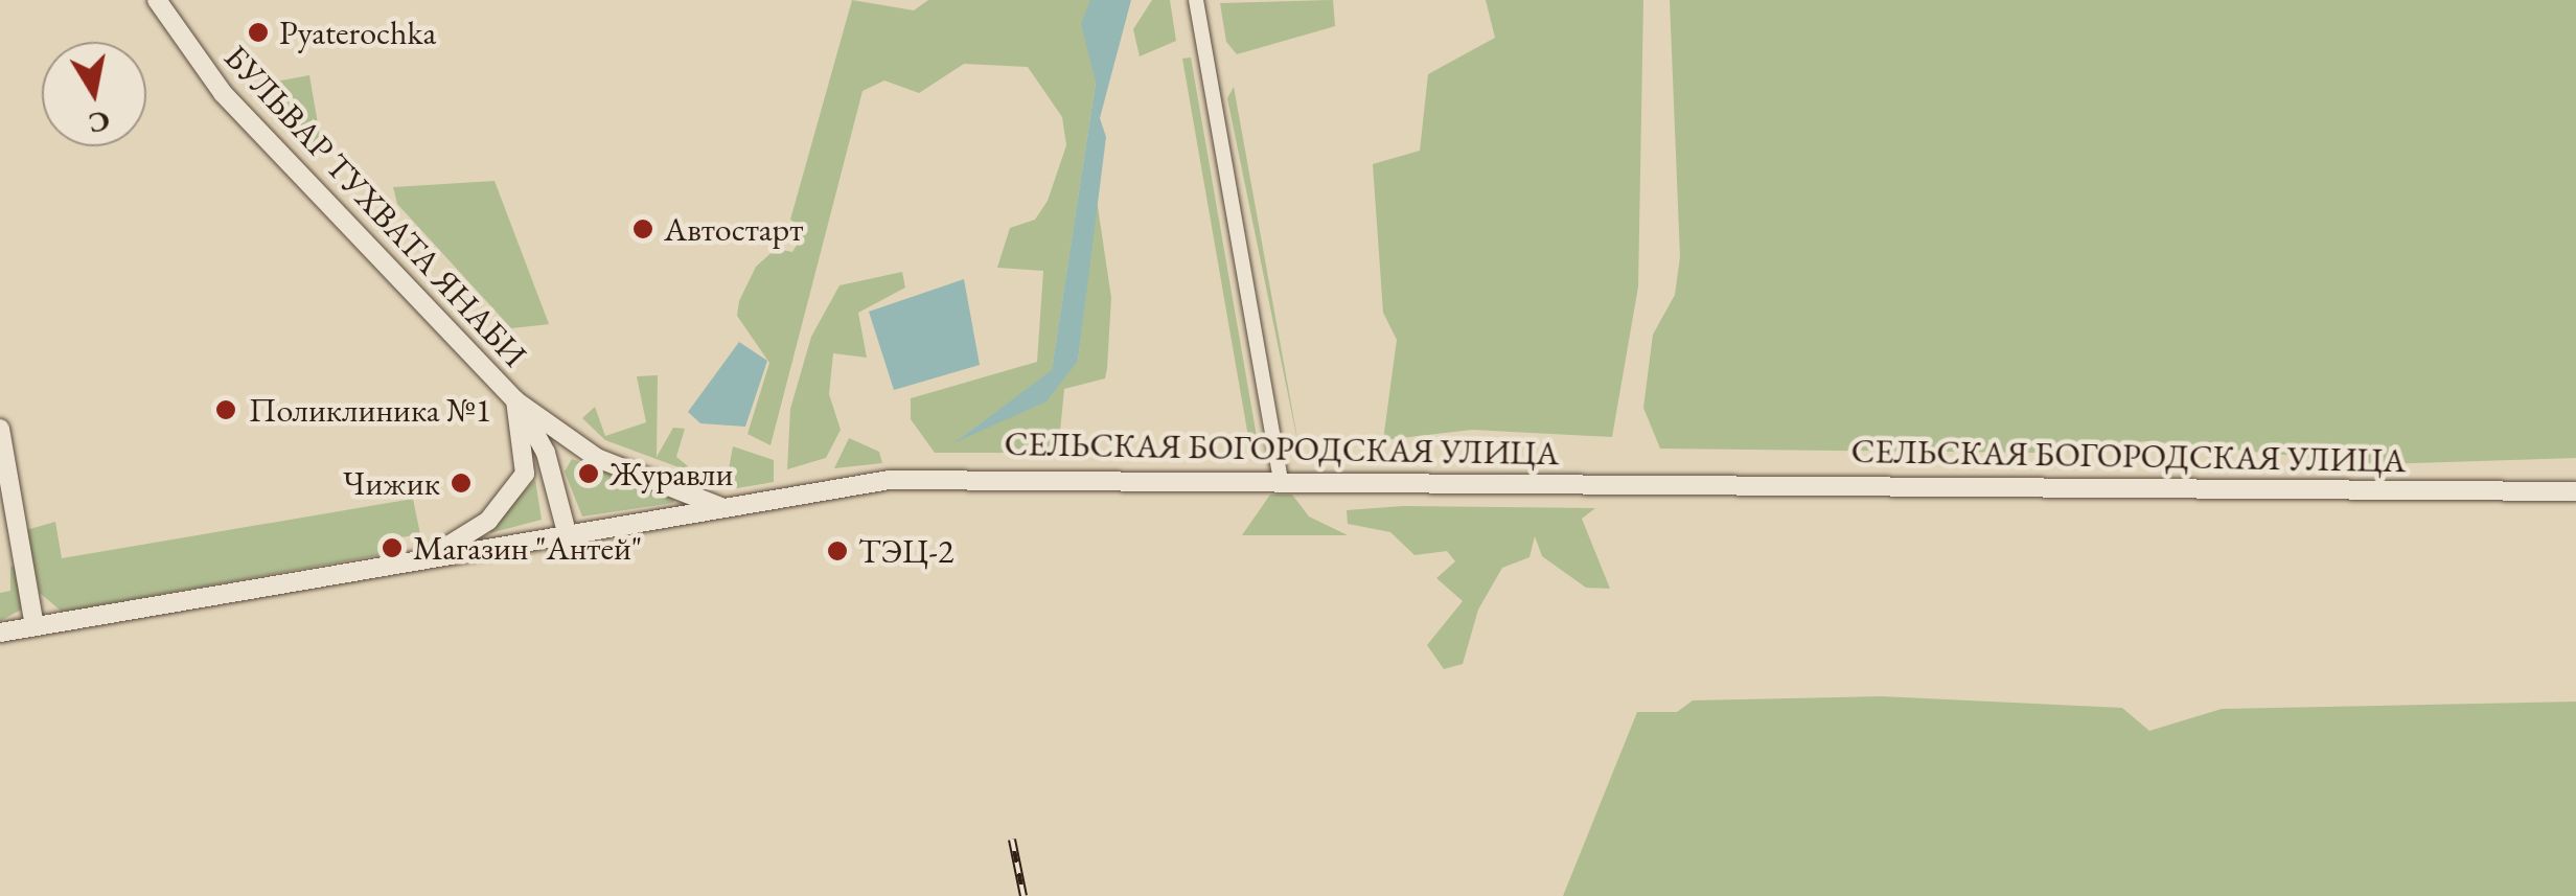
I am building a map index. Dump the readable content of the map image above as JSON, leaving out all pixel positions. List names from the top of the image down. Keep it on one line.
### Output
{"streets":{"main road":["БУЛЬВАР ТУХВАТА ЯНАБИ","СЕЛЬСКАЯ БОГОРОДСКАЯ УЛИЦА"]},"crossings":[["БУЛЬВАР ТУХВАТА ЯНАБИ","СЕЛЬСКАЯ БОГОРОДСКАЯ УЛИЦА"]],"places":["Pyaterochka","Автостарт","Поликлиника №1","Журавли","Чижик","Магазин \"Антей\"","ТЭЦ-2"],"north":"bottom"}
